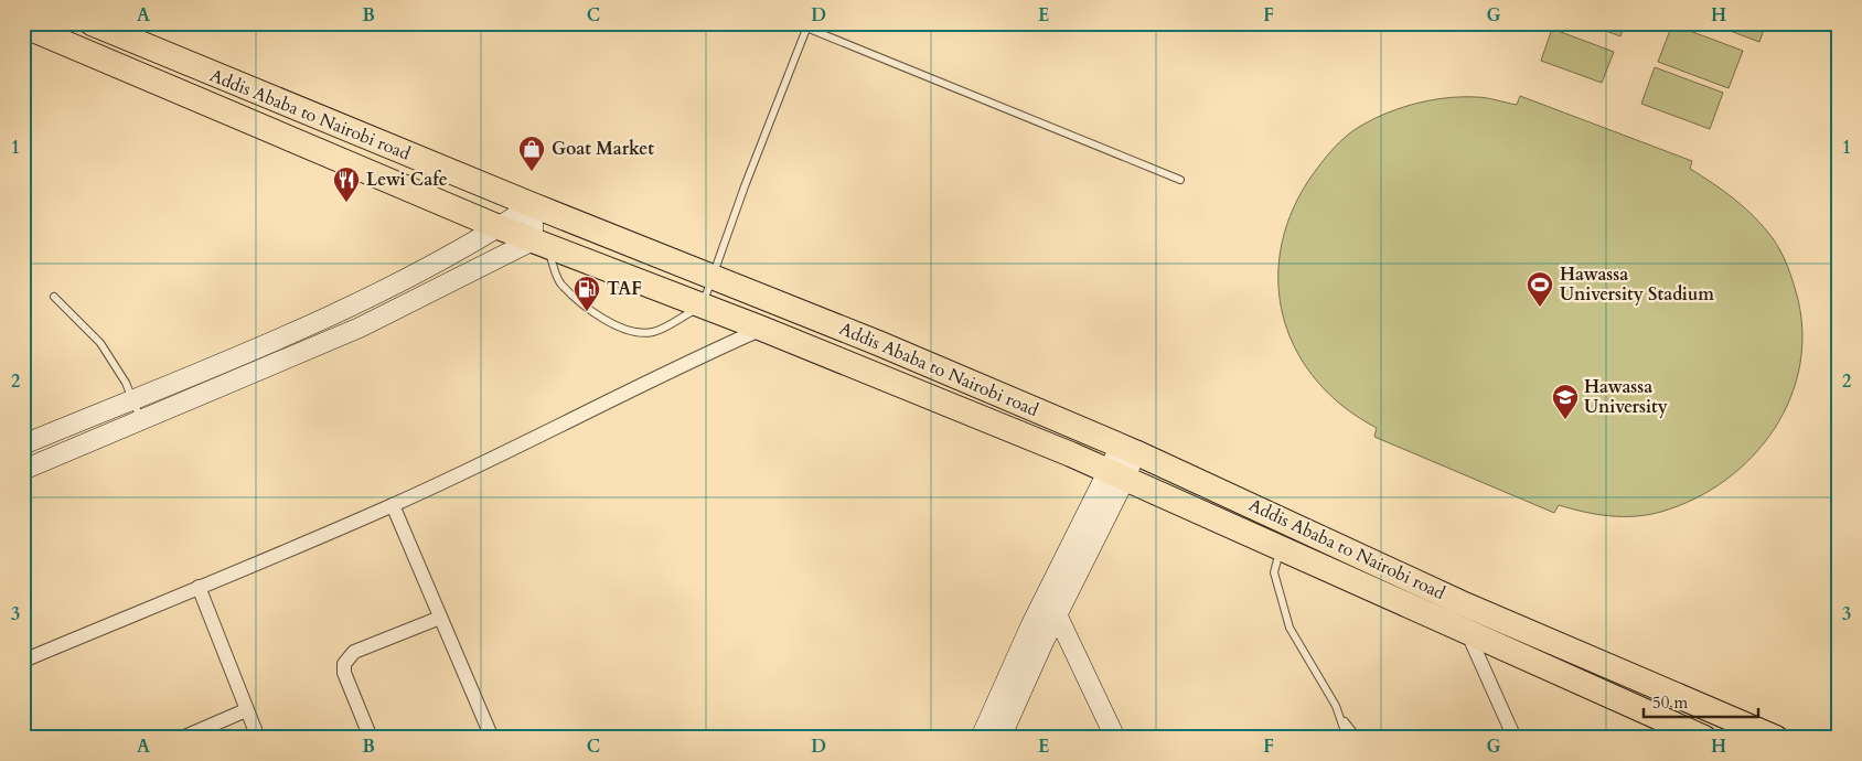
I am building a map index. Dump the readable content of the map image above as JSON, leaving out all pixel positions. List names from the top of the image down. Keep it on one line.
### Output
{"streets":{"highway":["Addis Ababa to Nairobi road"]},"places":{"shop":["Goat Market"],"restaurant":["Lewi Cafe"],"sports":["Hawassa University Stadium"],"fuel station":["TAF"],"school or university":["Hawassa University"]},"scale_bar":"50 m","grid":{"columns":["A","B","C","D","E","F","G","H"],"rows":["1","2","3"]}}
